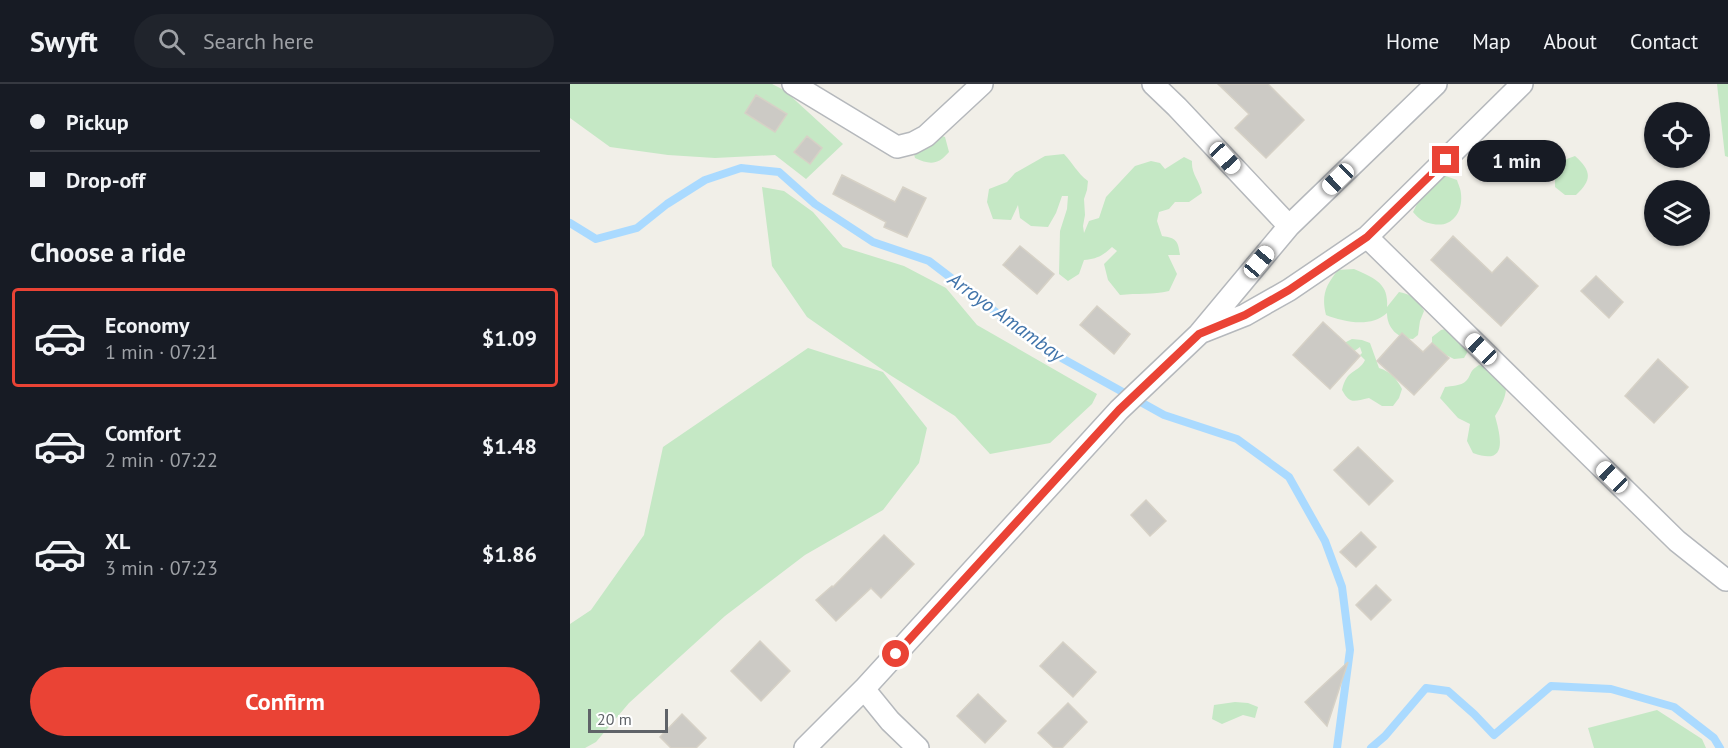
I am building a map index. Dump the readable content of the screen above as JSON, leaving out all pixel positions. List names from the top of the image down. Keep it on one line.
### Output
{"water":["Arroyo Amambay"],"scale_bar":"20 m","page":{"header":"Swyft","search":"Search here","nav":["Home","Map","About","Contact"],"banner":["Pickup","Drop-off"],"bubble":"1 min","heading":"Choose a ride","list":[{"name":"Economy","note":"1 min · 07:21","value":"$1.09"},{"name":"Comfort","note":"2 min · 07:22","value":"$1.48"},{"name":"XL","note":"3 min · 07:23","value":"$1.86"}],"buttons":"Confirm","scale":"20 m"}}
